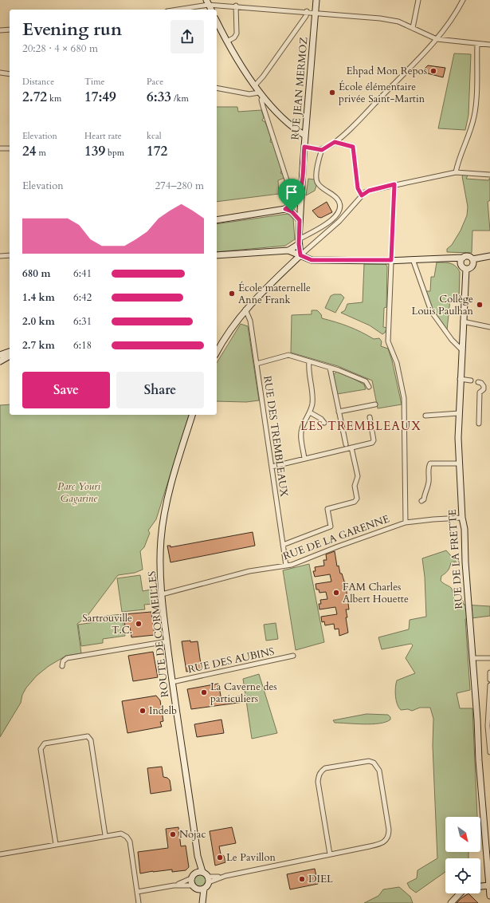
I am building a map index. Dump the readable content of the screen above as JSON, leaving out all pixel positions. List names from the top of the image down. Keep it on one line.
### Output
{"streets":{"main road":["RUE JEAN MERMOZ","RUE DE LA FRETTE","ROUTE DE CORMEILLES"],"street":["RUE DES TREMBLEAUX","RUE DE LA GARENNE","RUE DES AUBINS"]},"crossings":[["RUE DES TREMBLEAUX","RUE DE LA GARENNE"],["RUE DE LA GARENNE","RUE DE LA FRETTE"],["RUE DE LA GARENNE","ROUTE DE CORMEILLES"],["ROUTE DE CORMEILLES","RUE DES AUBINS"]],"districts":["LES TREMBLEAUX"],"parks":["Parc Youri Gagarine"],"places":["Ehpad Mon Repos","École élémentaire privée Saint-Martin","École maternelle Anne Frank","Collège Louis Paulhan","FAM Charles Albert Houette","Sartrouville T.C.","La Caverne des particuliers","Indelb","Nojac","Le Pavillon","DIEL"],"north":"bottom right","page":{"heading":["Evening run","20:28 · 4 × 680 m"],"stats":[["Distance","2.72 km"],["Time","17:49"],["Pace","6:33 /km"],["Elevation","24 m"],["Heart rate","139 bpm"],["kcal","172"]],"chart":["Elevation","274–280 m"],"list":[{"name":"680 m","note":"6:41"},{"name":"1.4 km","note":"6:42"},{"name":"2.0 km","note":"6:31"},{"name":"2.7 km","note":"6:18"}],"buttons":["Save","Share"]}}
